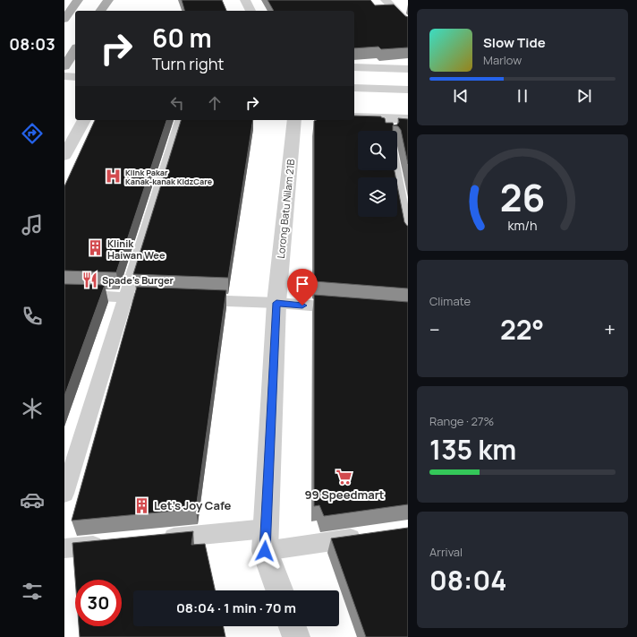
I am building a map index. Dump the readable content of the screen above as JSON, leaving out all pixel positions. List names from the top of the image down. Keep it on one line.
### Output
{"streets":{"street":["Lorong Batu Nilam 21B"]},"places":{"hospital":["Klink Pakar Kanak-kanak KidzCare"],"building":["Klinik Haiwan Wee","Let's Joy Cafe"],"restaurant":["Spade's Burger"],"supermarket":["99 Speedmart"]},"page":{"tabs":"08:03","turn":["60 m","Turn right"],"song":["Slow Tide","Marlow"],"tile":["Climate",["Range · 27%","135 km"],["Arrival","08:04"]],"heat":["−","22°","+"],"limit":"30","trip":"08:04 · 1 min · 70 m","gauge":["26","km/h"]}}
